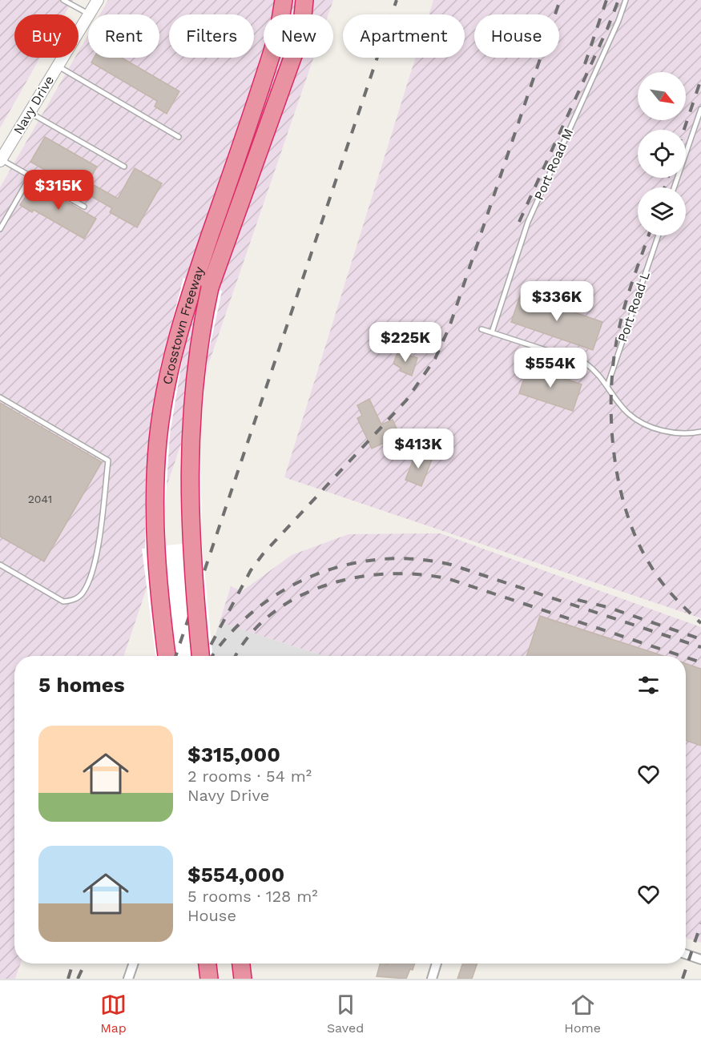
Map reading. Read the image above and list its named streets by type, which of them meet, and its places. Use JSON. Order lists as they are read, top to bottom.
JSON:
{
  "streets": {
    "highway": ["Crosstown Freeway"],
    "street": ["Navy Drive"],
    "lane": ["Port Road M", "Port Road L"]
  },
  "house_numbers": ["2041"],
  "north": "bottom right",
  "page": {
    "chip": [
      "Buy",
      "Rent",
      "Filters",
      "New",
      "Apartment",
      "House"
    ],
    "price": [
      "$315K",
      "$336K",
      "$225K",
      "$554K",
      "$413K"
    ],
    "heading": "5 homes",
    "list": [
      {
        "name": "$315,000",
        "note": "2 rooms · 54 m² · Navy Drive"
      },
      {
        "name": "$554,000",
        "note": "5 rooms · 128 m² · House"
      }
    ],
    "tabs": ["Map", "Saved", "Home"]
  }
}
